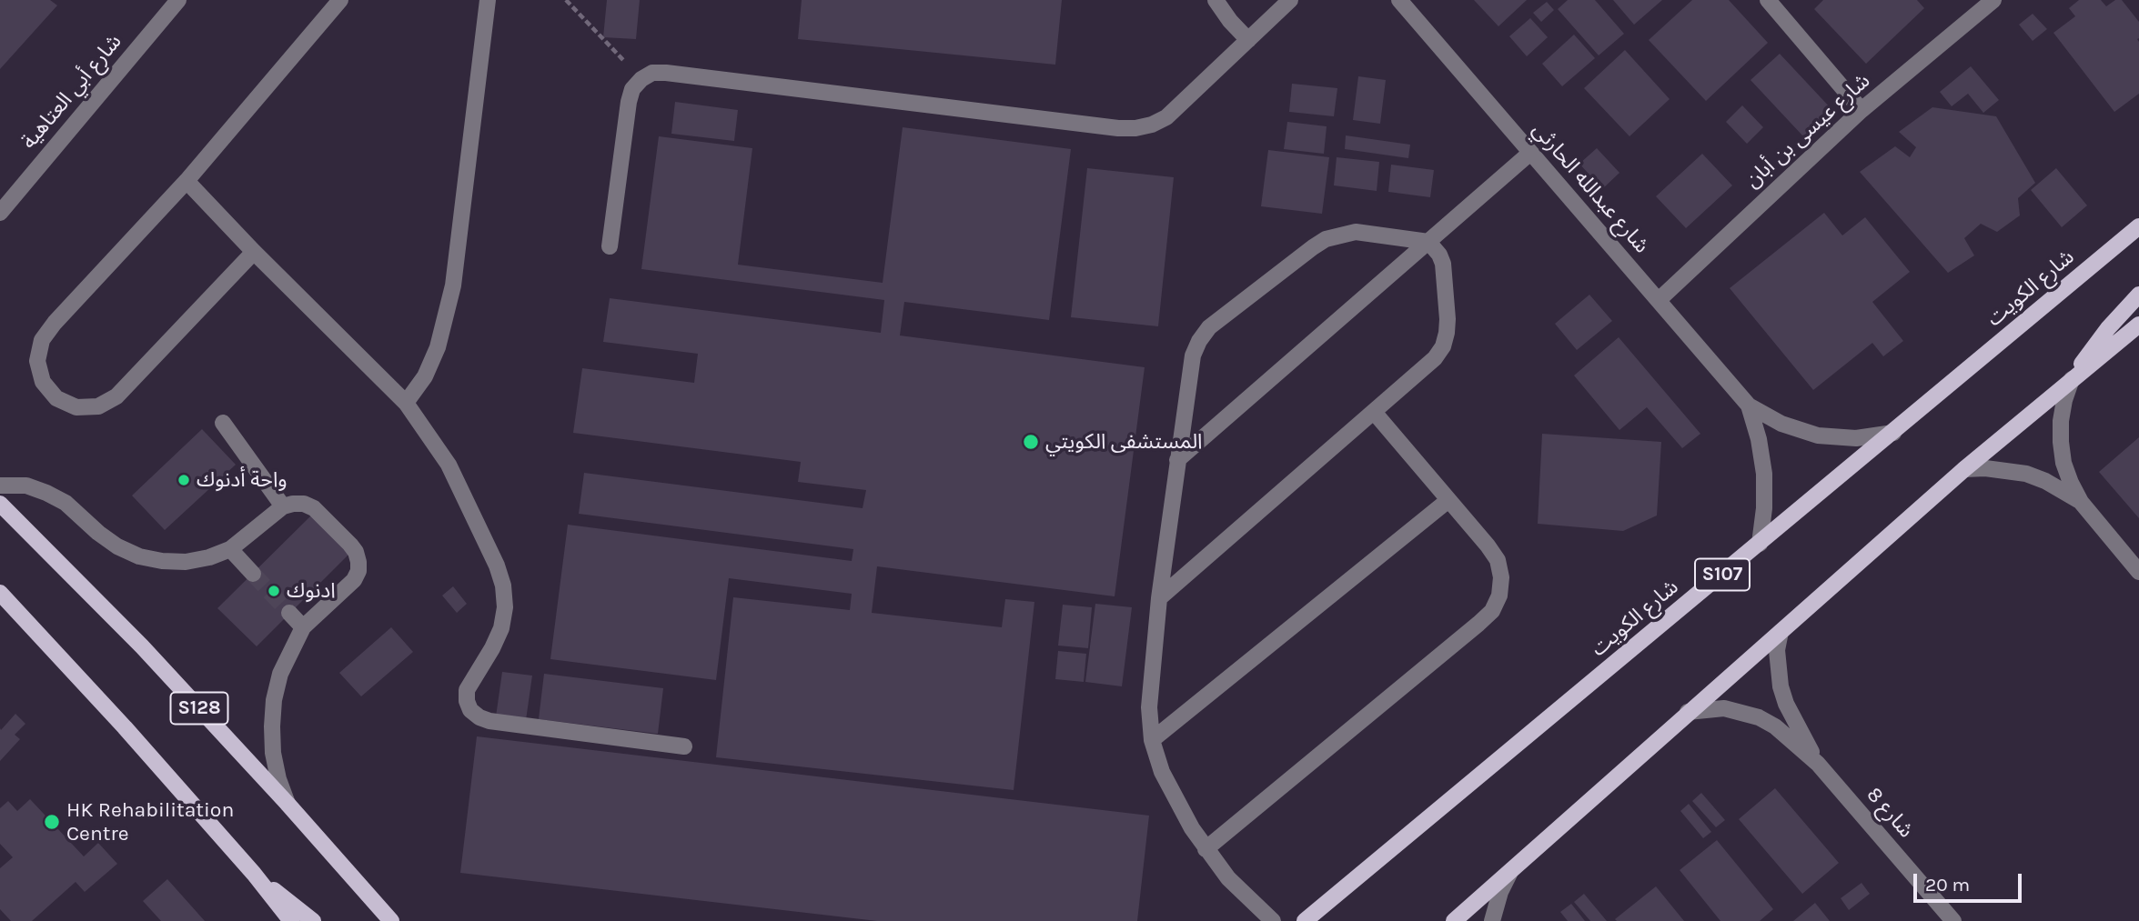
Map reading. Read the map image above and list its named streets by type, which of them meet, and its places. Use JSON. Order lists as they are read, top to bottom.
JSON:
{
  "streets": {
    "main road": ["شارع الكويت", "S107", "S128"],
    "street": [
      "شارع أبي العتاهية",
      "شارع عيسى بن أبان",
      "شارع عبدالله الحارثي",
      "شارع 8"
    ]
  },
  "crossings": [
    ["شارع عيسى بن أبان", "شارع عبدالله الحارثي"],
    ["شارع عبدالله الحارثي", "شارع الكويت"]
  ],
  "places": [
    "المستشفى الكويتي",
    "واحة أدنوك",
    "ادنوك",
    "HK Rehabilitation Centre"
  ],
  "scale_bar": "20 m"
}
